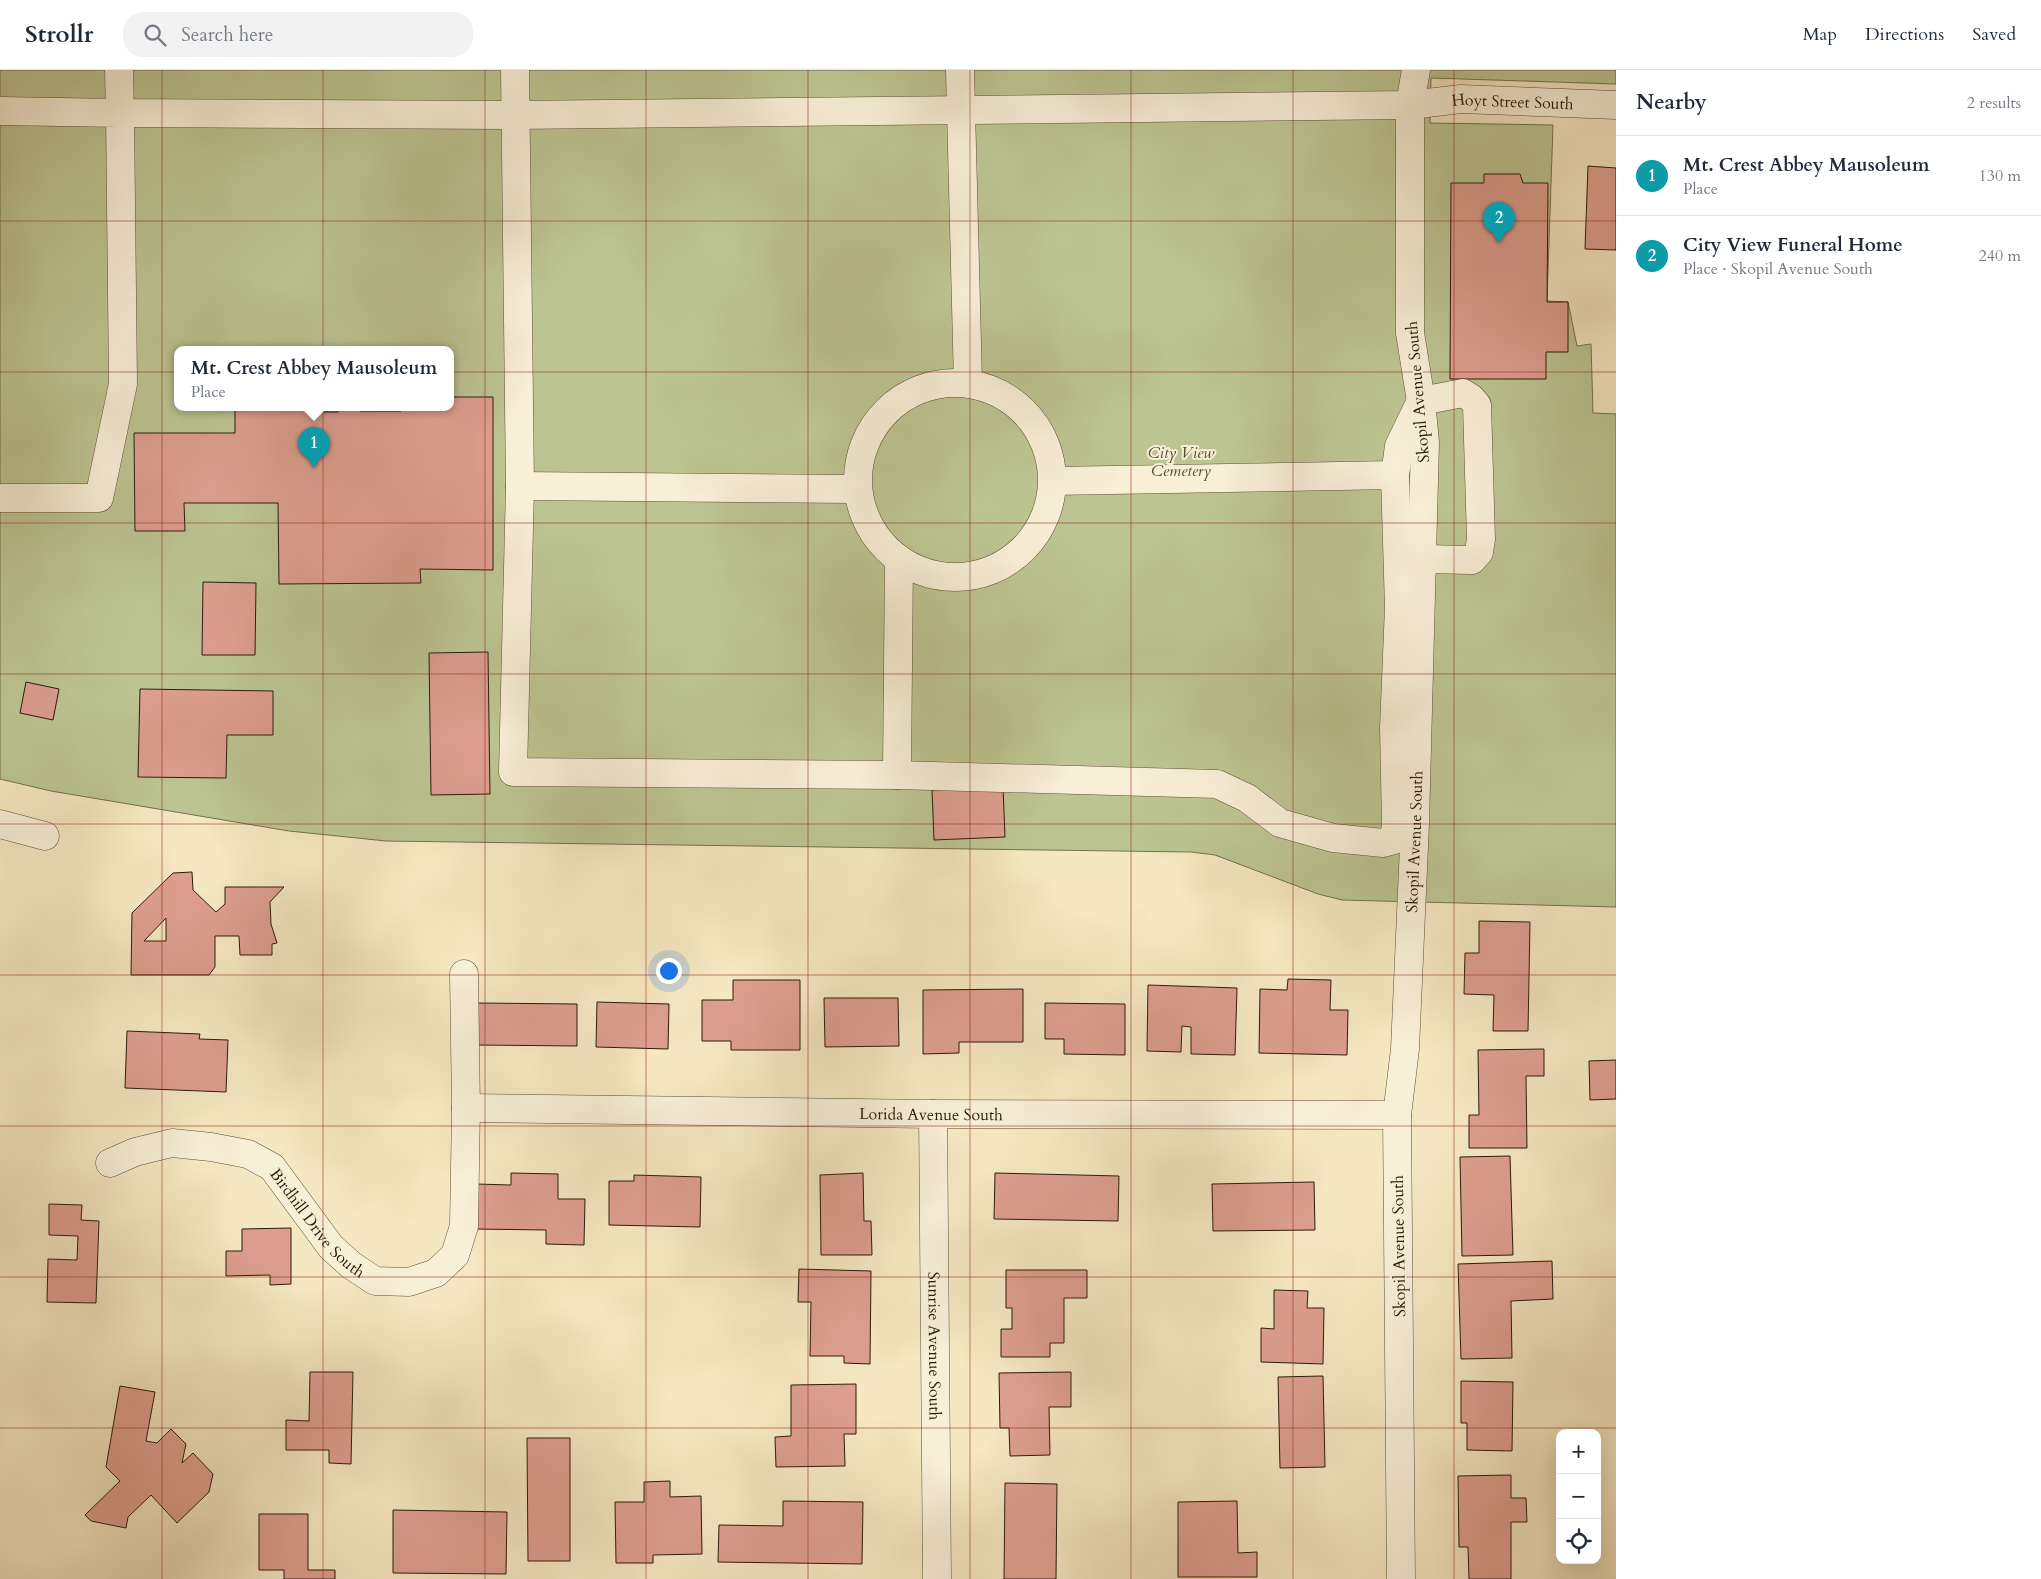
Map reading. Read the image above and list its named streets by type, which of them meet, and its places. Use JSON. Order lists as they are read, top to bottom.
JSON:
{
  "streets": {
    "street": [
      "Hoyt Street South",
      "Skopil Avenue South",
      "Lorida Avenue South",
      "Birdhill Drive South",
      "Sunrise Avenue South"
    ]
  },
  "crossings": [
    ["Hoyt Street South", "Skopil Avenue South"],
    ["Skopil Avenue South", "Lorida Avenue South"],
    ["Lorida Avenue South", "Birdhill Drive South"],
    ["Lorida Avenue South", "Sunrise Avenue South"]
  ],
  "parks": ["City View Cemetery"],
  "page": {
    "header": "Strollr",
    "search": "Search here",
    "nav": ["Map", "Directions", "Saved"],
    "heading": ["Nearby", "2 results"],
    "list": [
      {
        "mark": "1",
        "name": "Mt. Crest Abbey Mausoleum",
        "note": "Place",
        "value": "130 m"
      },
      {
        "mark": "2",
        "name": "City View Funeral Home",
        "note": "Place · Skopil Avenue South",
        "value": "240 m"
      }
    ],
    "pins": ["2", "1"],
    "popup": ["Mt. Crest Abbey Mausoleum", "Place"],
    "map_buttons": ["+", "−"]
  }
}
